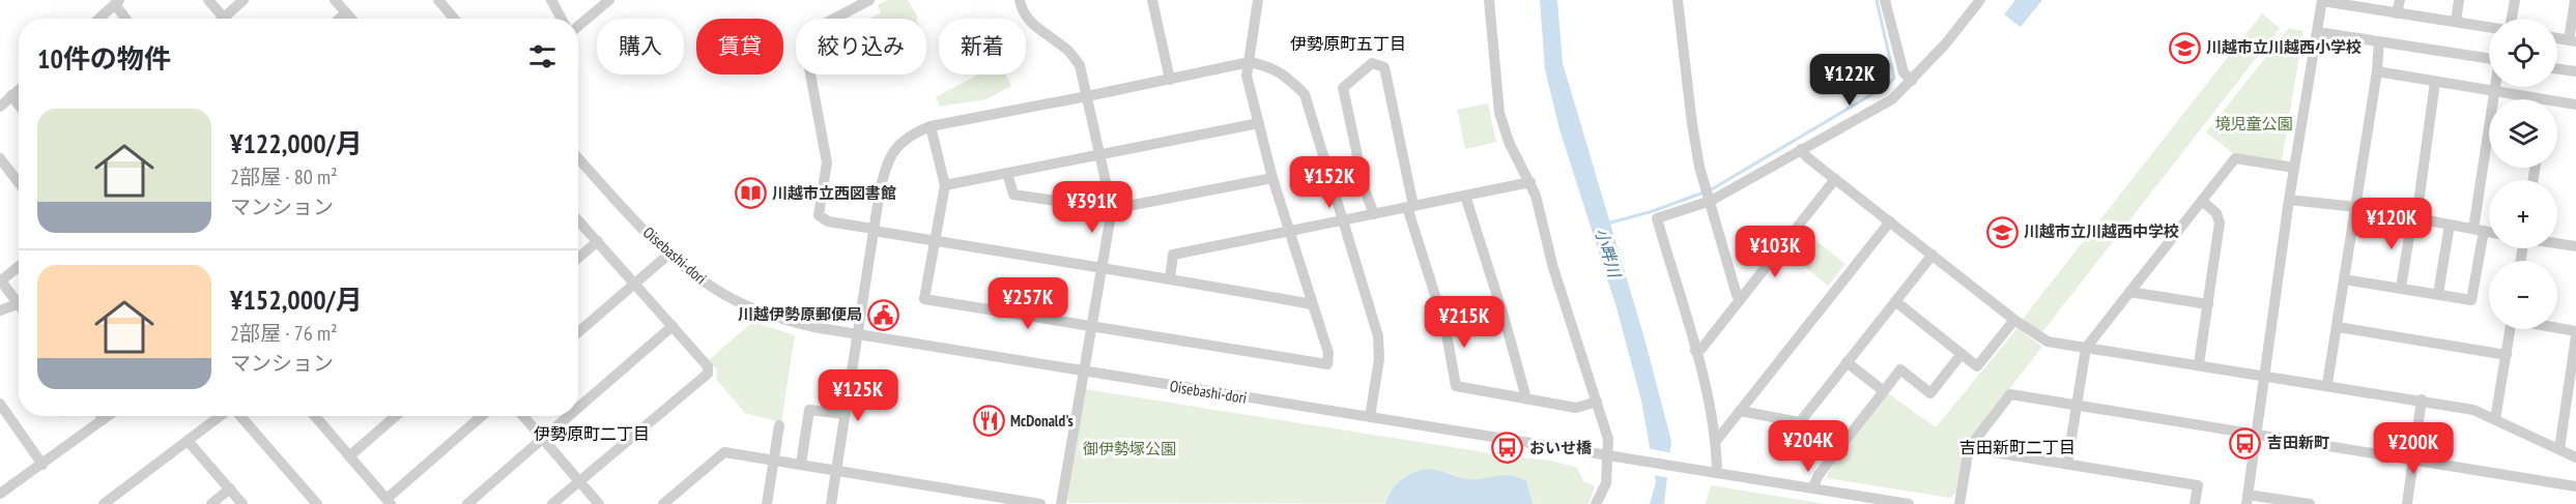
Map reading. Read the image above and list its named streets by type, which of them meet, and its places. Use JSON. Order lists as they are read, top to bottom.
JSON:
{
  "streets": {
    "street": ["Oisebashi-dori"]
  },
  "districts": ["伊勢原町五丁目", "伊勢原町二丁目", "吉田新町二丁目"],
  "water": ["小畔川"],
  "parks": ["境児童公園", "御伊勢塚公園"],
  "places": {
    "school or university": ["川越市立川越西小学校", "川越市立川越西中学校"],
    "library": ["川越市立西図書館"],
    "public building": ["川越伊勢原郵便局"],
    "restaurant": ["McDonald's"],
    "bus stop": ["吉田新町", "おいせ橋"]
  },
  "page": {
    "map_buttons": ["+", "−"],
    "chip": [
      "購入",
      "賃貸",
      "絞り込み",
      "新着"
    ],
    "heading": "10件の物件",
    "price": [
      "¥122K",
      "¥152K",
      "¥391K",
      "¥120K",
      "¥103K",
      "¥257K",
      "¥215K",
      "¥125K",
      "¥204K",
      "¥200K"
    ],
    "list": [
      {
        "name": "¥122,000/月",
        "note": "2部屋 · 80 m² · マンション"
      },
      {
        "name": "¥152,000/月",
        "note": "2部屋 · 76 m² · マンション"
      }
    ]
  }
}
